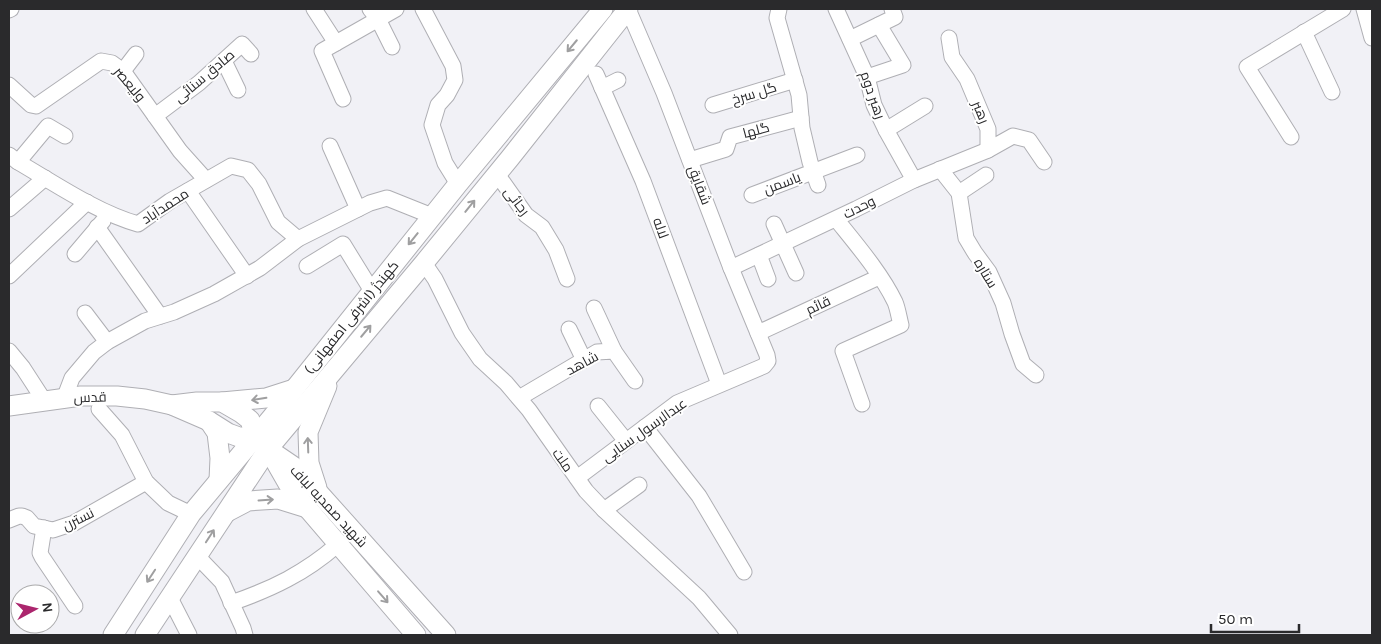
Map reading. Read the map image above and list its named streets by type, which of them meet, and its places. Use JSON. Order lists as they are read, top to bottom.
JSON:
{
  "streets": {
    "main road": ["کهندژ (اشرفی اصفهانی)", "قدس", "شهید صمدیه لباف"],
    "street": [
      "صادق سنائی",
      "ولیعصر",
      "گل سرخ",
      "رهبر دوم",
      "رهبر",
      "گلها",
      "یاسمن",
      "شقایق",
      "رجائی",
      "محمدآباد",
      "وحدت",
      "لاله",
      "ستاره",
      "قائم",
      "شاهد",
      "عبدالرسول سنایی",
      "ملت",
      "نسترن"
    ]
  },
  "crossings": [
    ["صادق سنائی", "ولیعصر"],
    ["ولیعصر", "محمدآباد"],
    ["رهبر دوم", "وحدت"],
    ["رهبر", "وحدت"],
    ["گلها", "شقایق"],
    ["شقایق", "وحدت"],
    ["شقایق", "قائم"],
    ["شقایق", "کهندژ (اشرفی اصفهانی)"],
    ["شقایق", "عبدالرسول سنایی"],
    ["رجائی", "کهندژ (اشرفی اصفهانی)"],
    ["وحدت", "ستاره"],
    ["لاله", "عبدالرسول سنایی"],
    ["کهندژ (اشرفی اصفهانی)", "ملت"],
    ["کهندژ (اشرفی اصفهانی)", "شهید صمدیه لباف"],
    ["شاهد", "ملت"],
    ["عبدالرسول سنایی", "ملت"]
  ],
  "scale_bar": "50 m",
  "north": "right"
}
